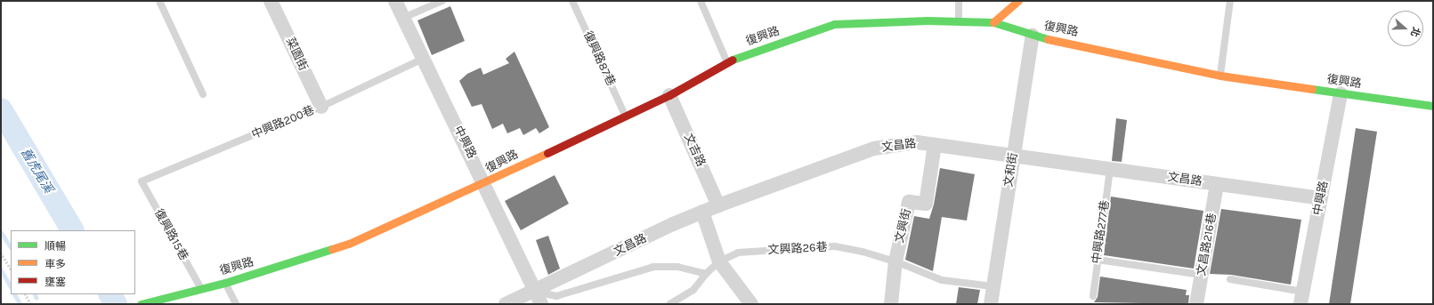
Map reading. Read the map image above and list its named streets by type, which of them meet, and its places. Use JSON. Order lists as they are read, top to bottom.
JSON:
{
  "streets": {
    "main road": ["復興路"],
    "street": [
      "菜園街",
      "中興路",
      "文昌路",
      "文吉路",
      "文和街",
      "文興街",
      "文昌路216巷"
    ],
    "lane": [
      "復興路87巷",
      "中興路200巷",
      "中興路277巷",
      "復興路15巷",
      "文興路26巷"
    ]
  },
  "crossings": [
    ["復興路", "復興路87巷"],
    ["復興路", "中興路"],
    ["復興路", "文吉路"],
    ["復興路", "文和街"],
    ["復興路", "復興路15巷"],
    ["菜園街", "中興路200巷"],
    ["中興路200巷", "中興路"],
    ["中興路200巷", "復興路15巷"],
    ["中興路", "文昌路"],
    ["文昌路", "文吉路"],
    ["文昌路", "文和街"],
    ["文昌路", "文興街"],
    ["文昌路", "中興路277巷"],
    ["文昌路", "文昌路216巷"],
    ["文和街", "文興路26巷"],
    ["文興街", "文興路26巷"]
  ],
  "water": ["舊虎尾溪"],
  "legend": ["順暢", "車多", "壅塞"],
  "north": "right"
}
